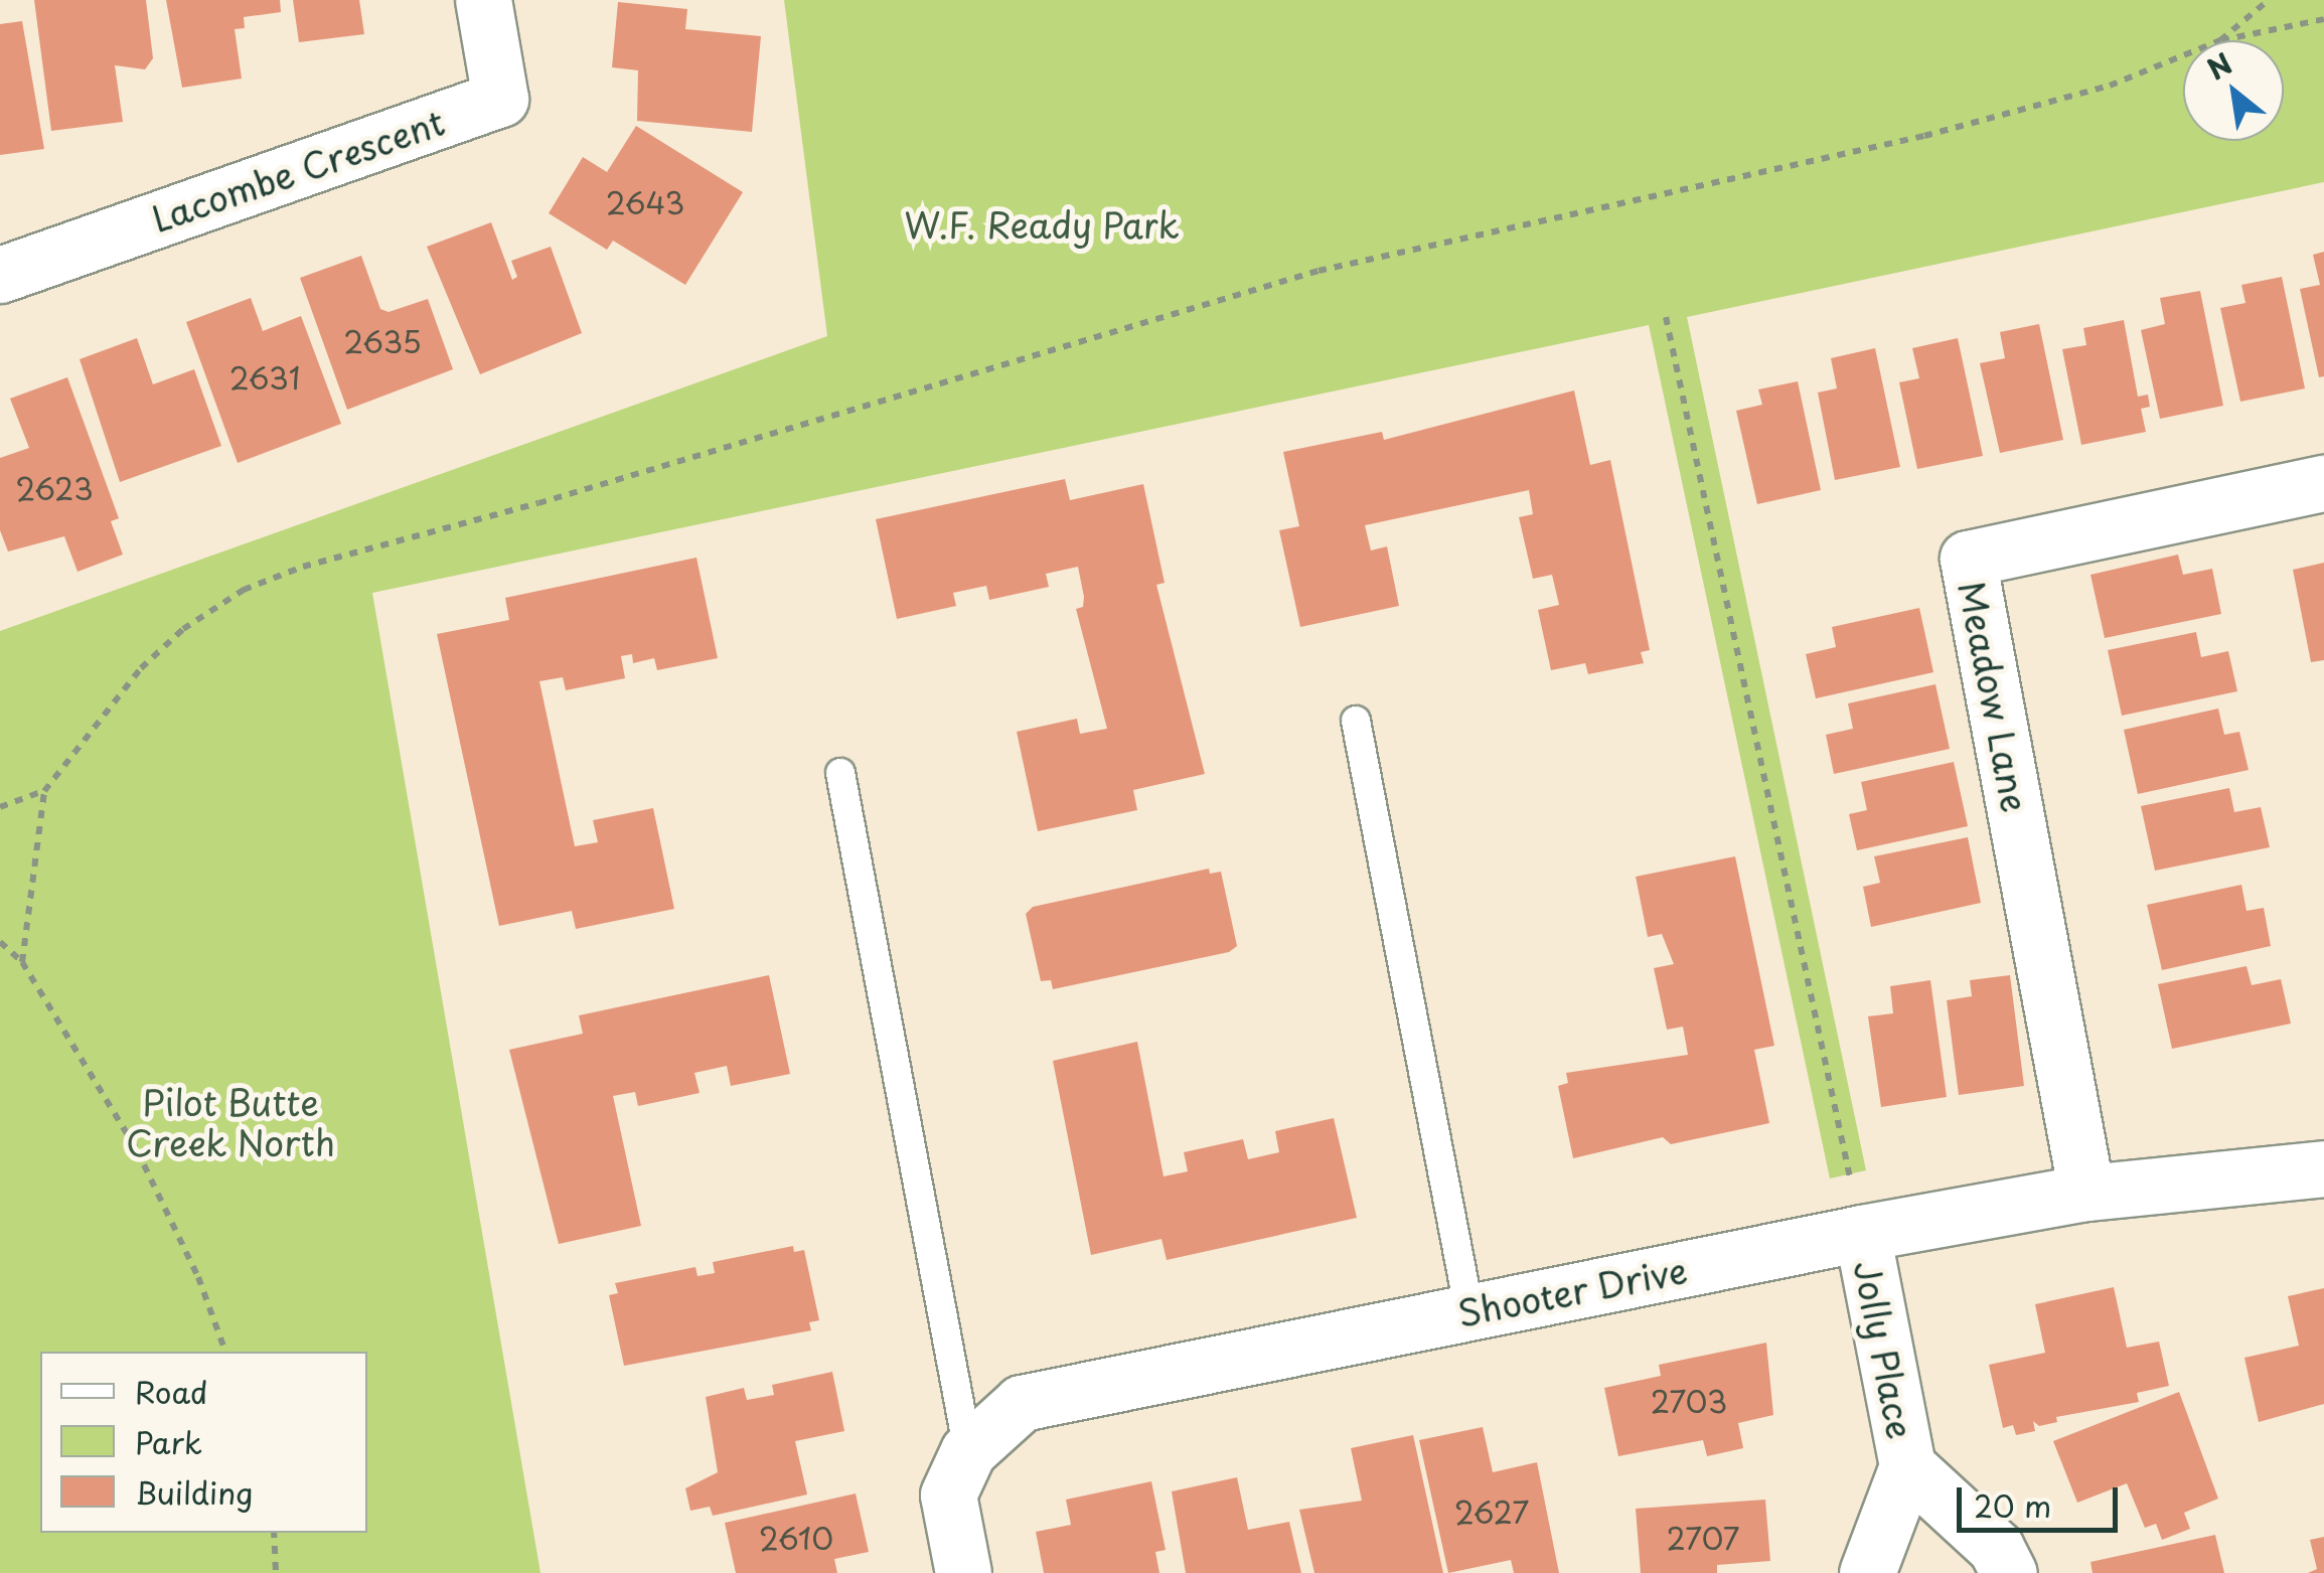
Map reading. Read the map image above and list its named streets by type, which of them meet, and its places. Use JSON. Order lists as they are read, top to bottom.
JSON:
{
  "streets": {
    "street": [
      "Lacombe Crescent",
      "Meadow Lane",
      "Shooter Drive",
      "Jolly Place"
    ]
  },
  "crossings": [
    ["Meadow Lane", "Shooter Drive"],
    ["Shooter Drive", "Jolly Place"]
  ],
  "parks": ["W.F. Ready Park", "Pilot Butte Creek North"],
  "house_numbers": [
    "2643",
    "2635",
    "2631",
    "2623",
    "2703",
    "2627",
    "2610",
    "2707"
  ],
  "legend": ["Road", "Park", "Building"],
  "scale_bar": "20 m",
  "north": "top left"
}
